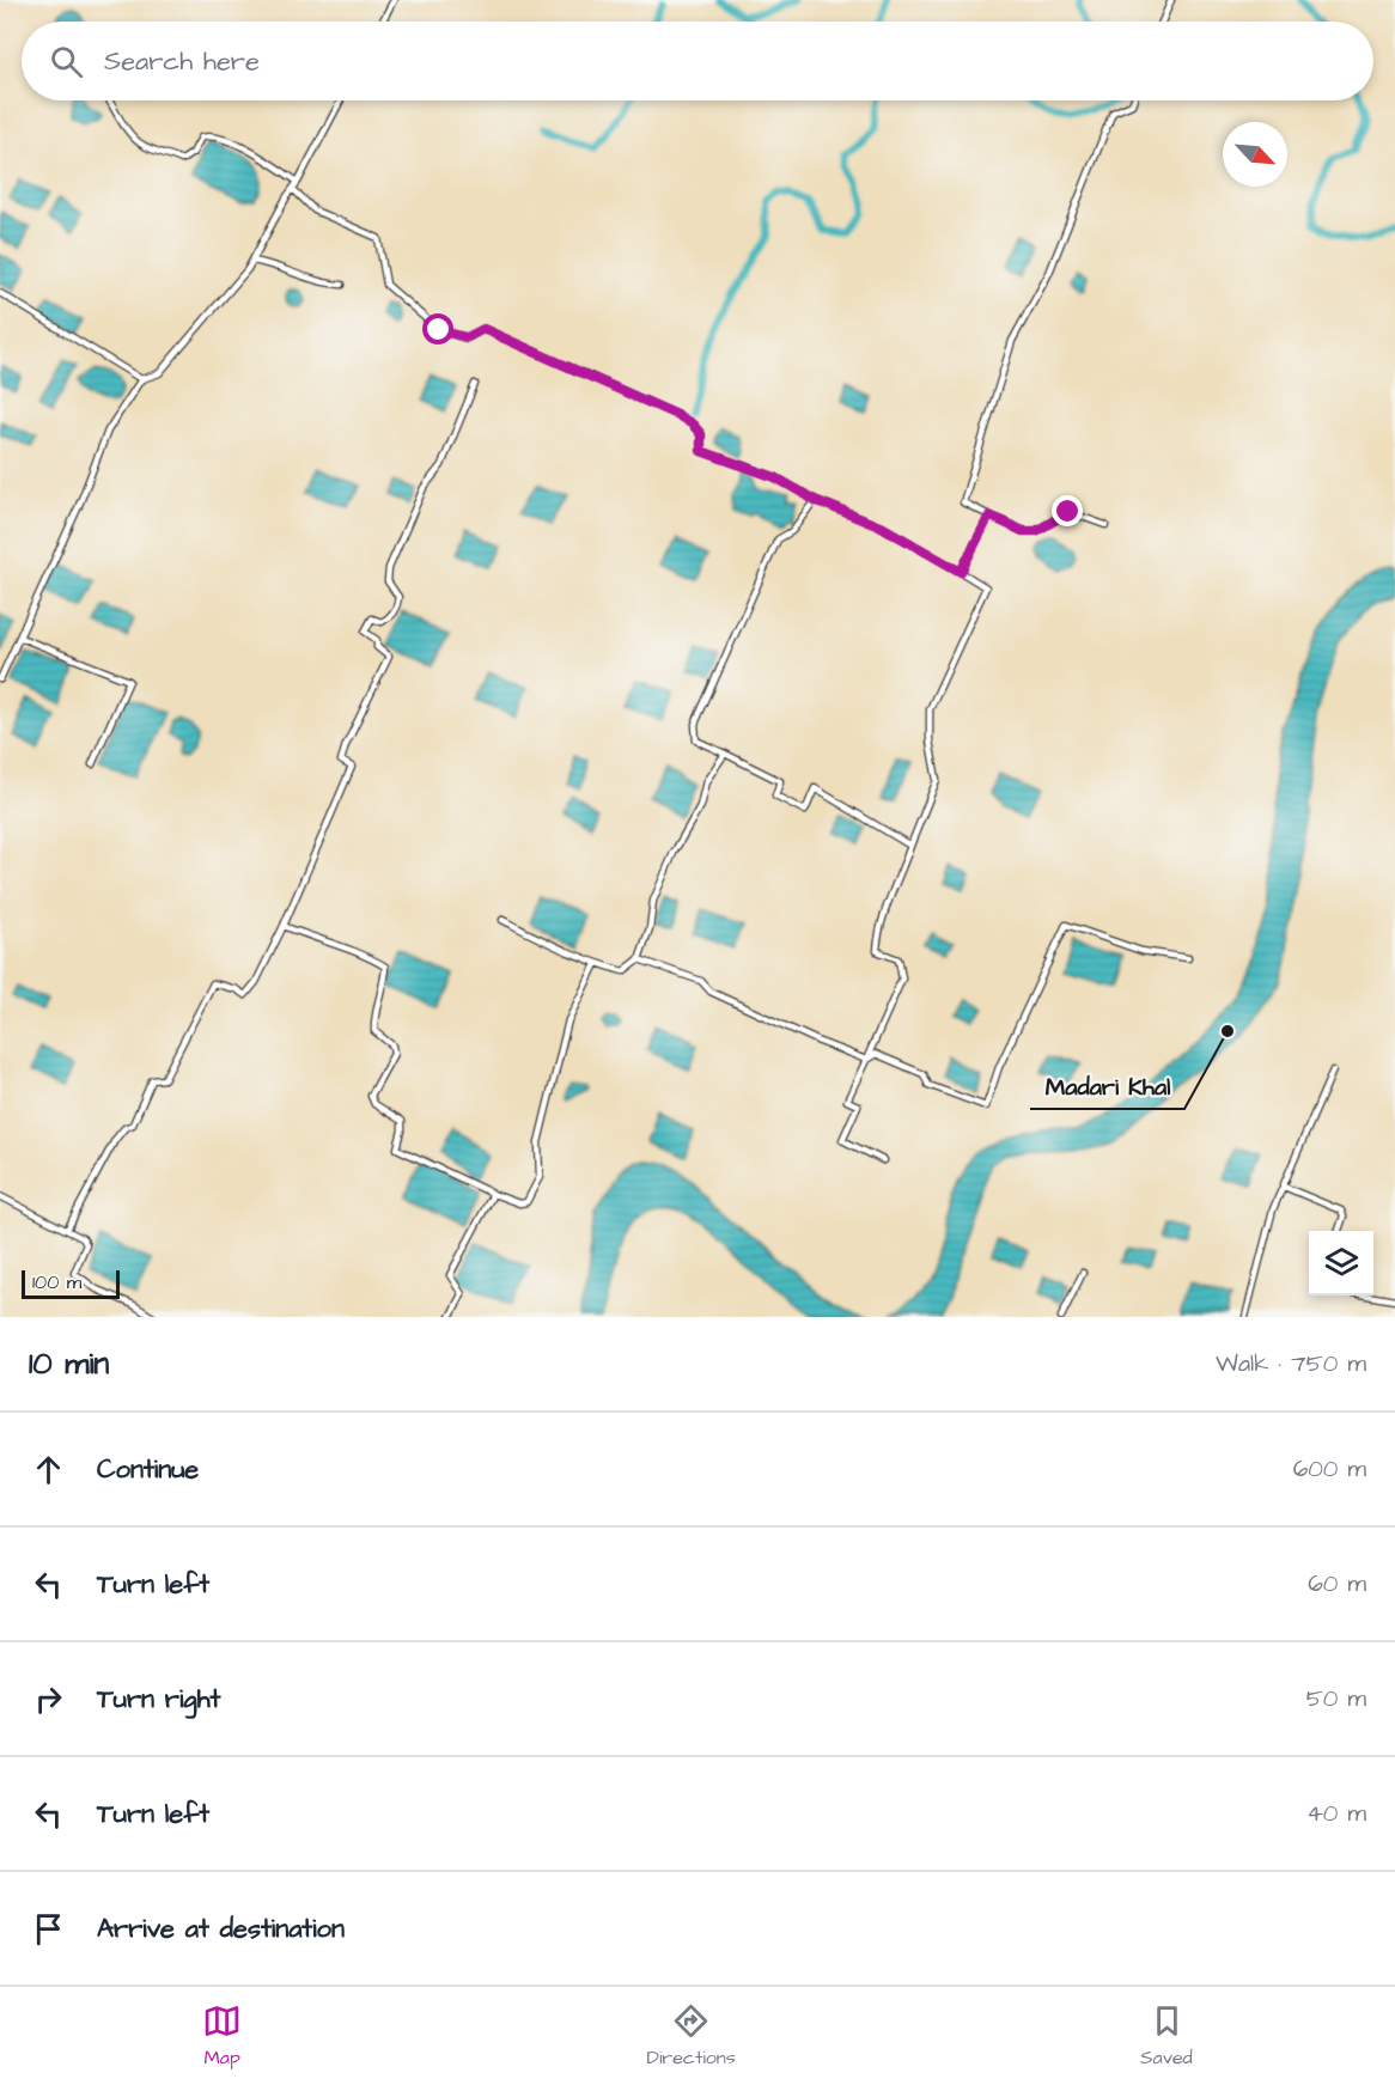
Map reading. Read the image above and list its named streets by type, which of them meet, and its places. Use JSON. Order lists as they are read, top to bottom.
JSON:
{
  "places": ["Madari Khal"],
  "scale_bar": "100 m",
  "north": "bottom right",
  "page": {
    "search": "Search here",
    "scale": "100 m",
    "heading": ["10 min", "Walk · 750 m"],
    "list": [
      ["Continue", "600 m"],
      ["Turn left", "60 m"],
      ["Turn right", "50 m"],
      ["Turn left", "40 m"],
      "Arrive at destination"
    ],
    "nav": ["Map", "Directions", "Saved"]
  }
}
